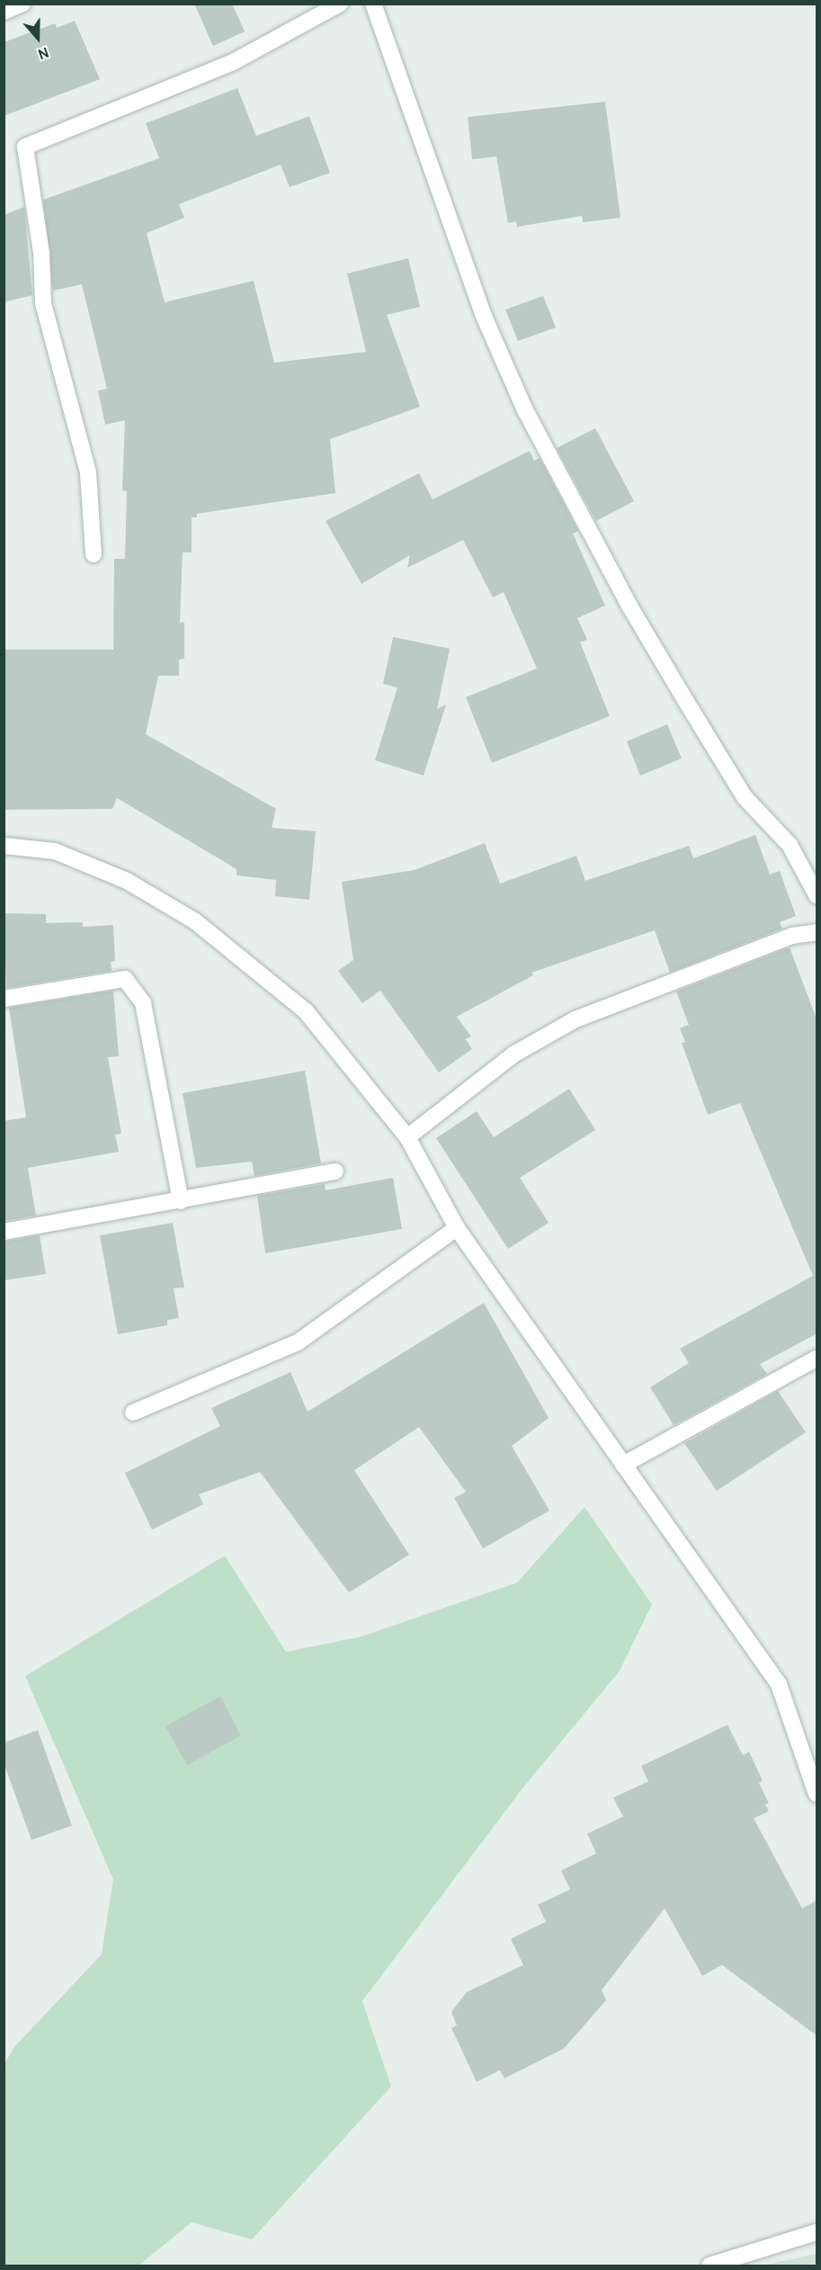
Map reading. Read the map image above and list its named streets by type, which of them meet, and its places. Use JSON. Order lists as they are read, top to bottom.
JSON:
{
  "north": "bottom"
}
